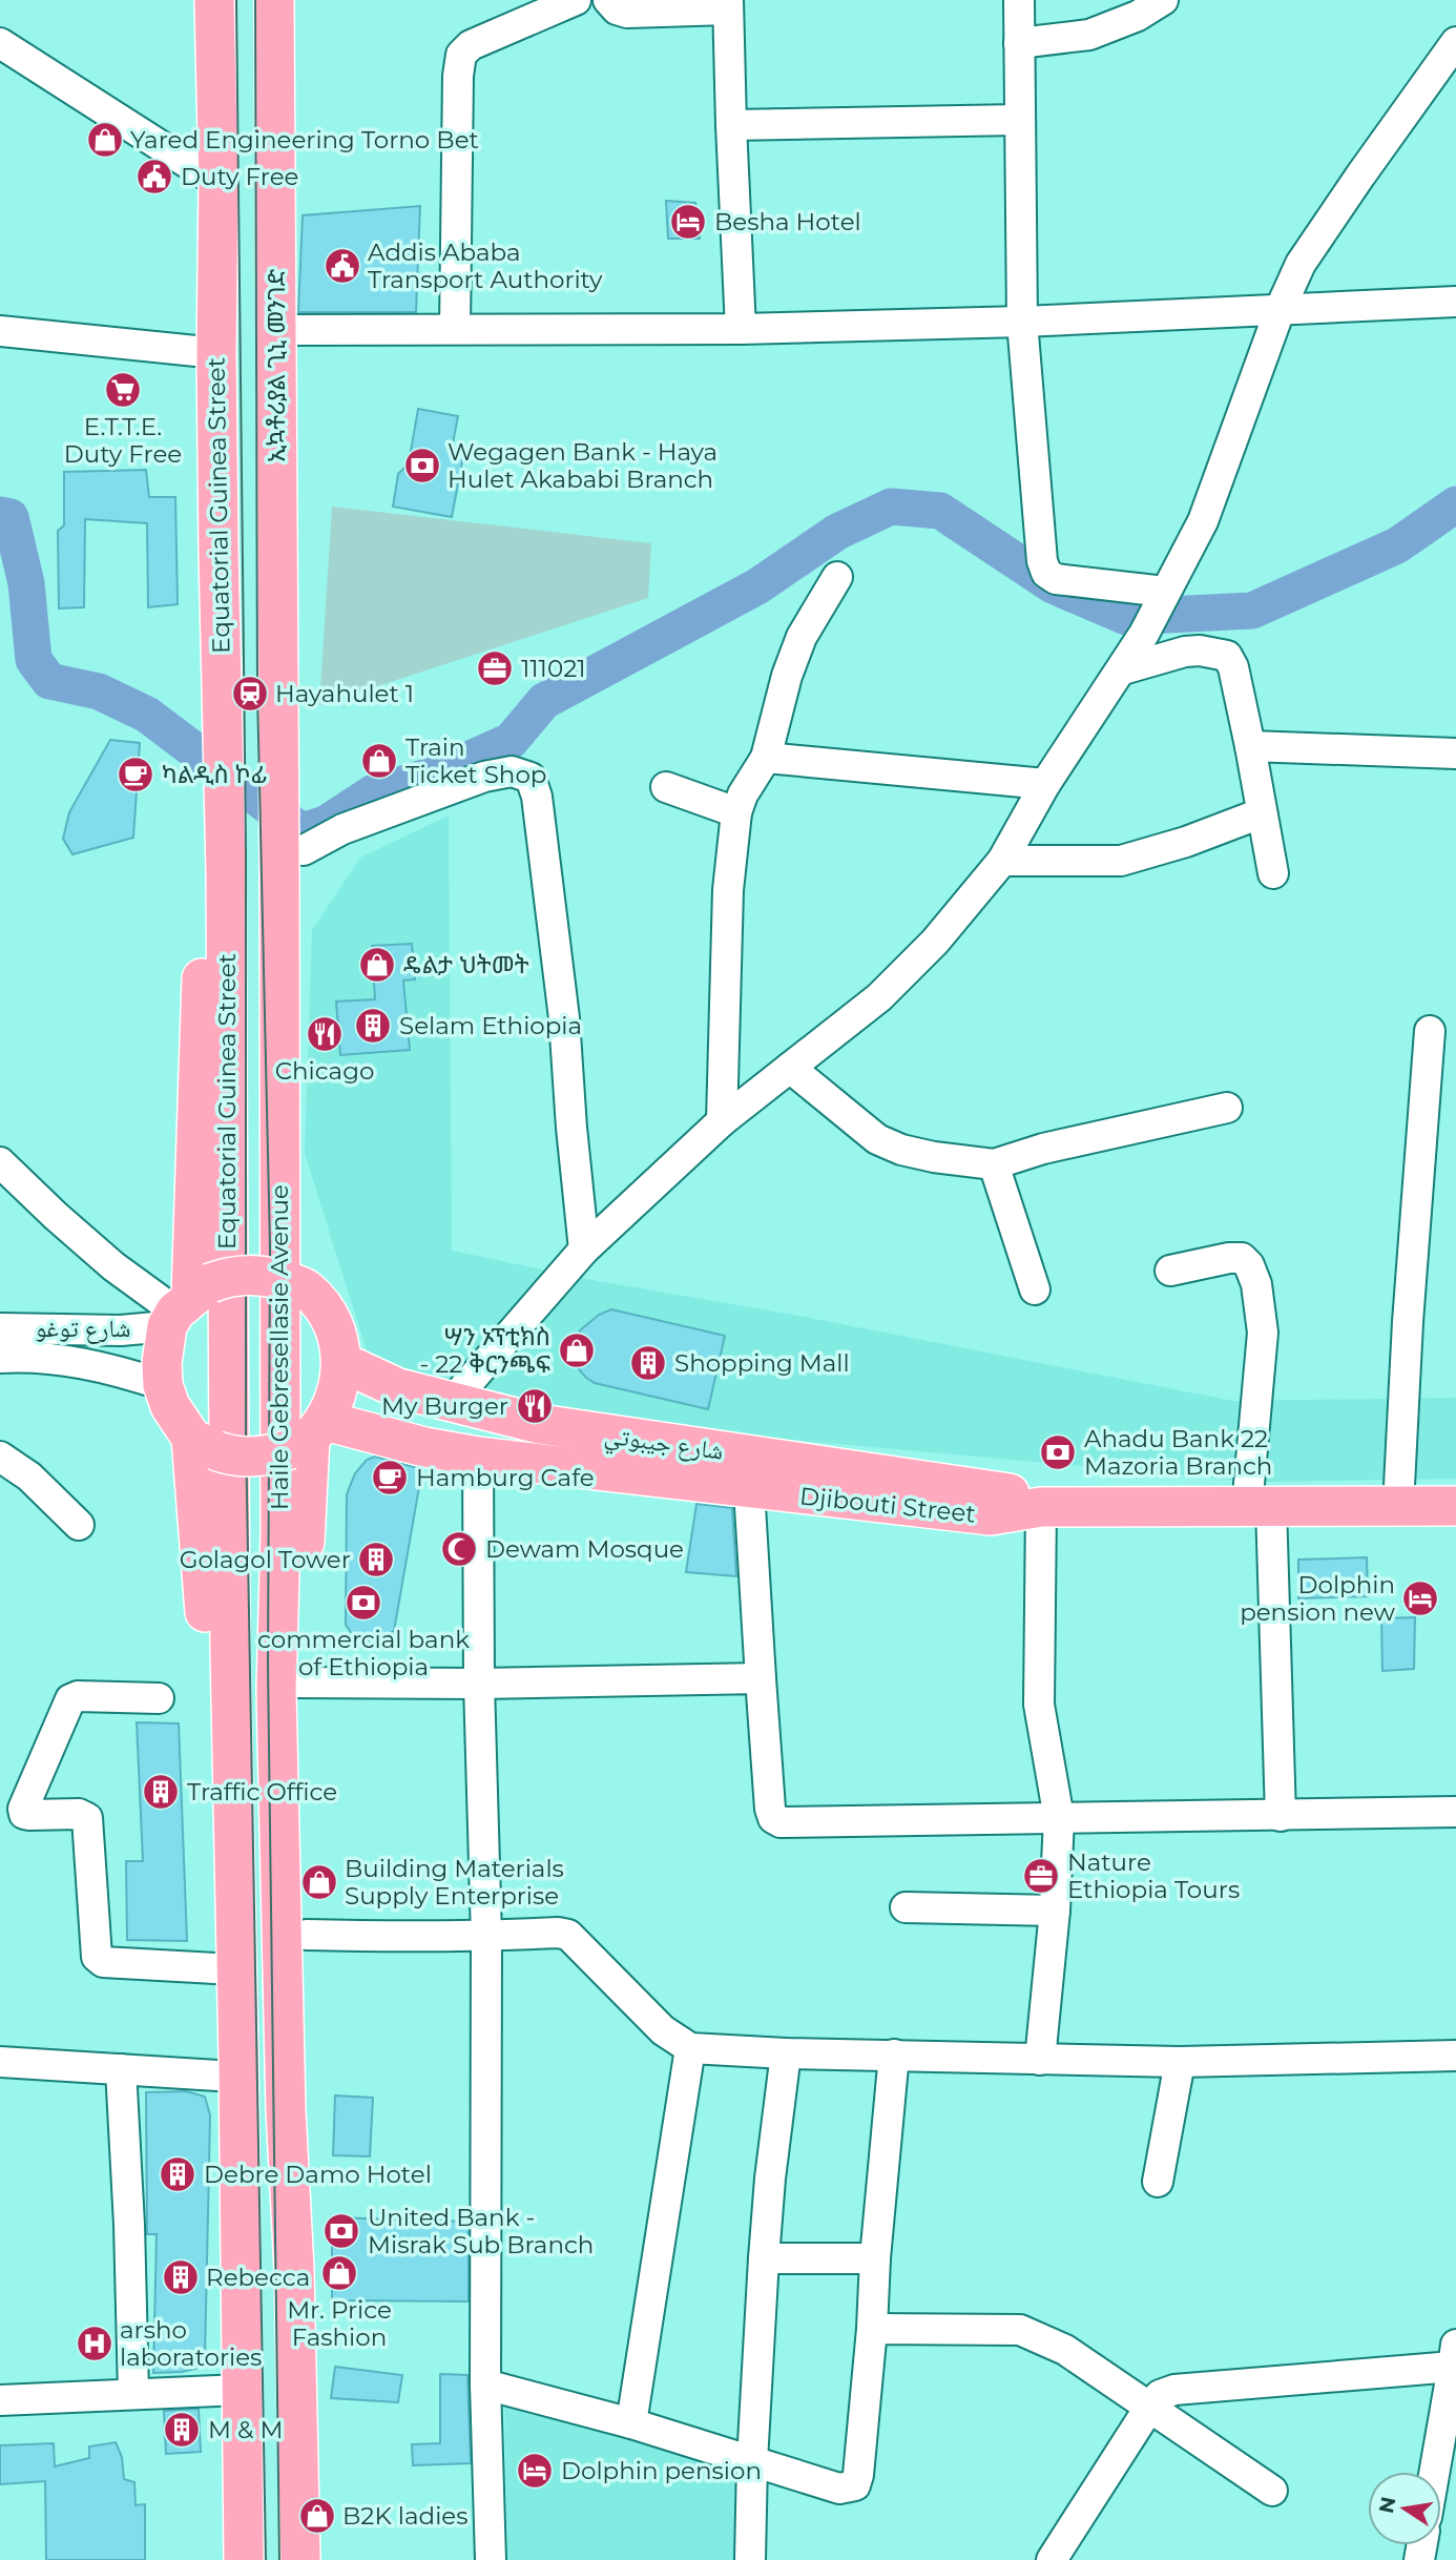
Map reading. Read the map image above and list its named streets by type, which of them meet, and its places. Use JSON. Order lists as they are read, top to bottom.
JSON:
{
  "streets": {
    "main road": [
      "ኢኳቶሪያል ጊኒ መንገድ",
      "Equatorial Guinea Street",
      "Haile Gebresellasie Avenue",
      "شارع جيبوتي",
      "Djibouti Street"
    ],
    "street": ["شارع توغو"]
  },
  "crossings": [
    ["ኢኳቶሪያል ጊኒ መንገድ", "Haile Gebresellasie Avenue"],
    ["Equatorial Guinea Street", "شارع توغو"],
    ["Equatorial Guinea Street", "شارع جيبوتي"],
    ["Equatorial Guinea Street", "Djibouti Street"],
    ["شارع توغو", "شارع جيبوتي"],
    ["شارع توغو", "Djibouti Street"],
    ["شارع جيبوتي", "Djibouti Street"]
  ],
  "places": {
    "shop": [
      "Yared Engineering Torno Bet",
      "Train Ticket Shop",
      "ዴልታ ህትመት",
      "ሣን ኦፕቲክስ - 22 ቅርንጫፍ",
      "Building Materials Supply Enterprise",
      "Mr. Price Fashion",
      "B2K ladies"
    ],
    "public building": ["Duty Free", "Addis Ababa Transport Authority"],
    "hotel": ["Besha Hotel", "Dolphin pension new", "Dolphin pension"],
    "supermarket": ["E.T.T.E. Duty Free"],
    "bank": [
      "Wegagen Bank - Haya Hulet Akababi Branch",
      "Ahadu Bank 22 Mazoria Branch",
      "commercial bank of Ethiopia",
      "United Bank - Misrak Sub Branch"
    ],
    "office": ["111021", "Nature Ethiopia Tours"],
    "station": ["Hayahulet 1"],
    "cafe": ["ካልዲስ ኮፊ", "Hamburg Cafe"],
    "building": [
      "Selam Ethiopia",
      "Shopping Mall",
      "Golagol Tower",
      "Traffic Office",
      "Debre Damo Hotel",
      "Rebecca",
      "M & M"
    ],
    "restaurant": ["Chicago", "My Burger"],
    "mosque": ["Dewam Mosque"],
    "hospital": ["arsho laboratories"]
  },
  "north": "left"
}
